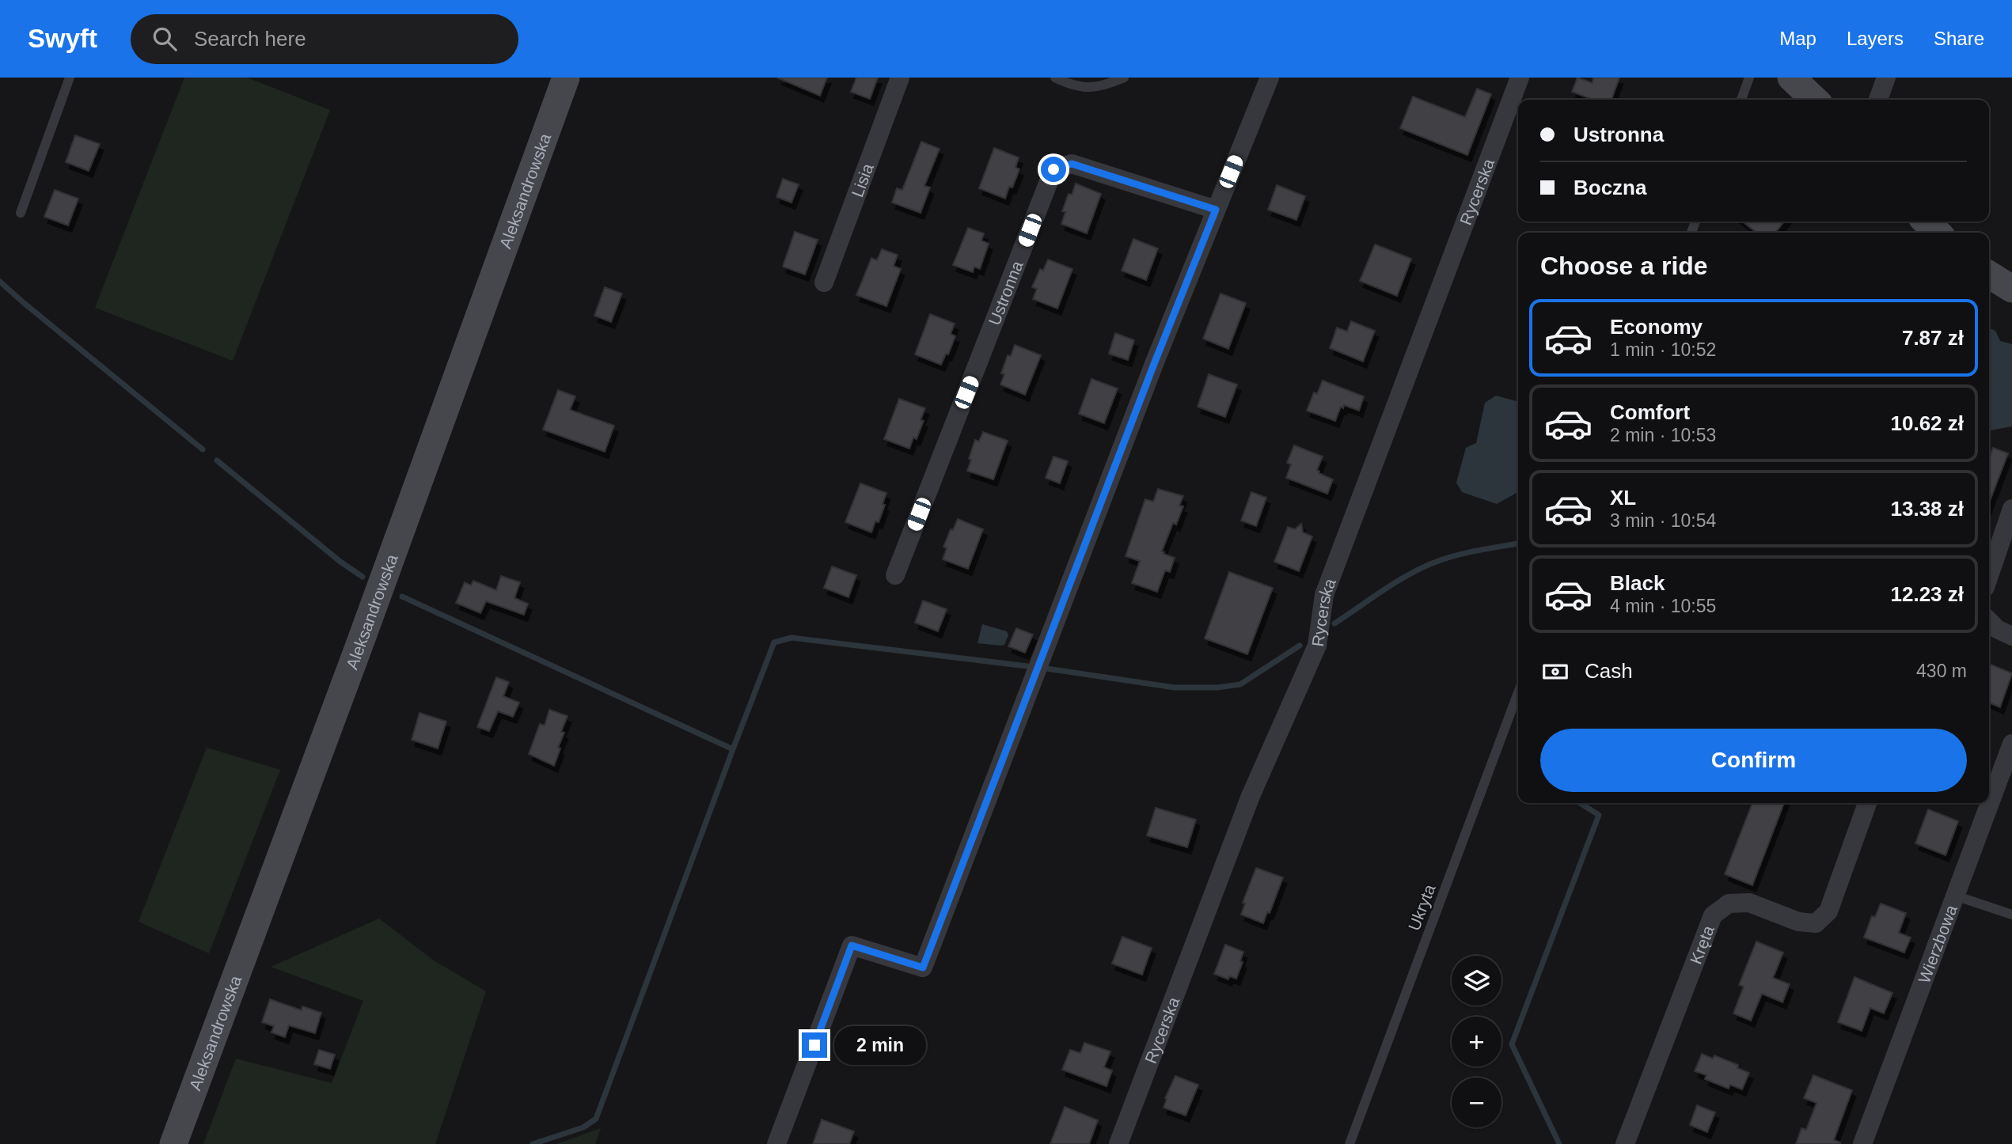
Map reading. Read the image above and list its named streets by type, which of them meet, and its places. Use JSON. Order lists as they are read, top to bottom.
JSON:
{
  "streets": {
    "main road": ["Aleksandrowska"],
    "street": [
      "Lisia",
      "Rycerska",
      "Ustronna",
      "Wierzbowa",
      "Kręta"
    ],
    "lane": ["Ukryta"]
  },
  "page": {
    "header": "Swyft",
    "search": "Search here",
    "nav": ["Map", "Layers", "Share"],
    "banner": ["Ustronna", "Boczna"],
    "heading": "Choose a ride",
    "list": [
      {
        "name": "Economy",
        "note": "1 min · 10:52",
        "value": "7.87 zł"
      },
      {
        "name": "Comfort",
        "note": "2 min · 10:53",
        "value": "10.62 zł"
      },
      {
        "name": "XL",
        "note": "3 min · 10:54",
        "value": "13.38 zł"
      },
      {
        "name": "Black",
        "note": "4 min · 10:55",
        "value": "12.23 zł"
      }
    ],
    "pay": ["Cash", "430 m"],
    "buttons": "Confirm",
    "map_buttons": ["+", "−"],
    "bubble": "2 min"
  }
}
